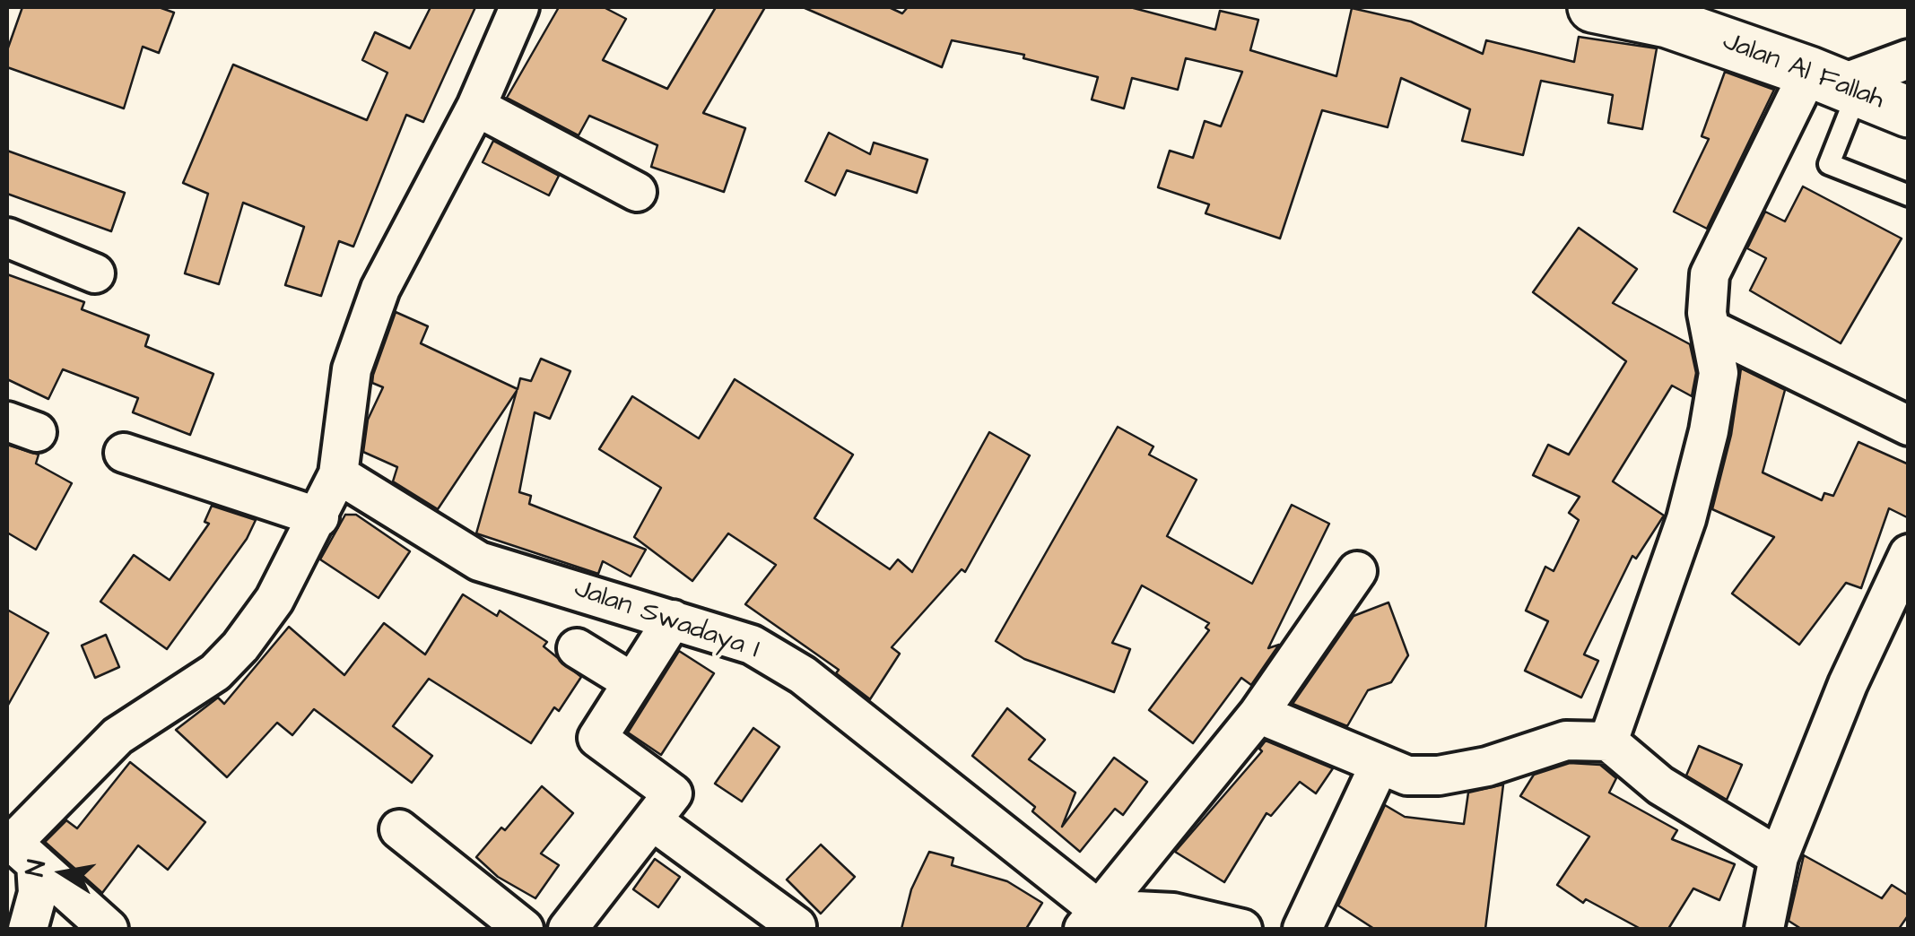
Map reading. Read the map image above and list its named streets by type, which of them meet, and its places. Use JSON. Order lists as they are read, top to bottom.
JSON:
{
  "streets": {
    "street": ["Jalan Al Fallah", "Jalan Swadaya I"]
  },
  "north": "left"
}
